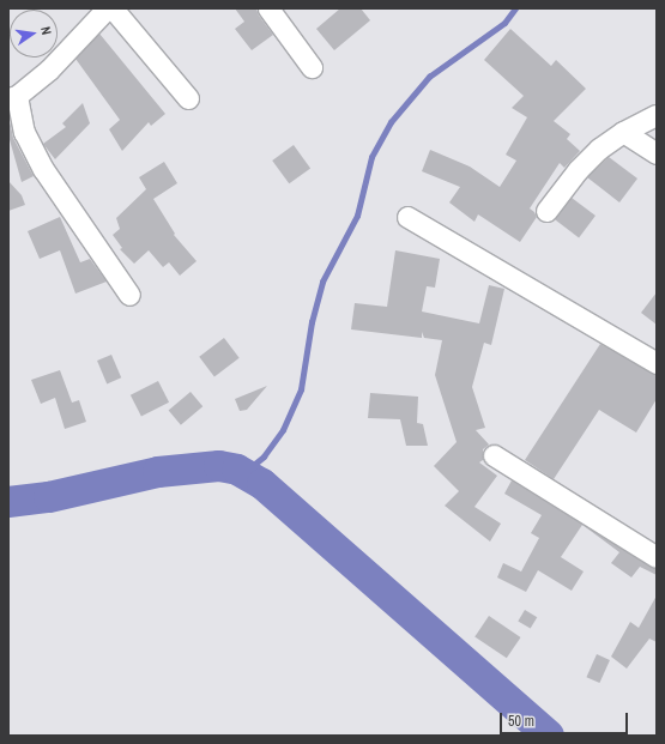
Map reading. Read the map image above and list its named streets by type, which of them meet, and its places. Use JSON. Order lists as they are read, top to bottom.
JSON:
{
  "scale_bar": "50 m",
  "north": "right"
}
